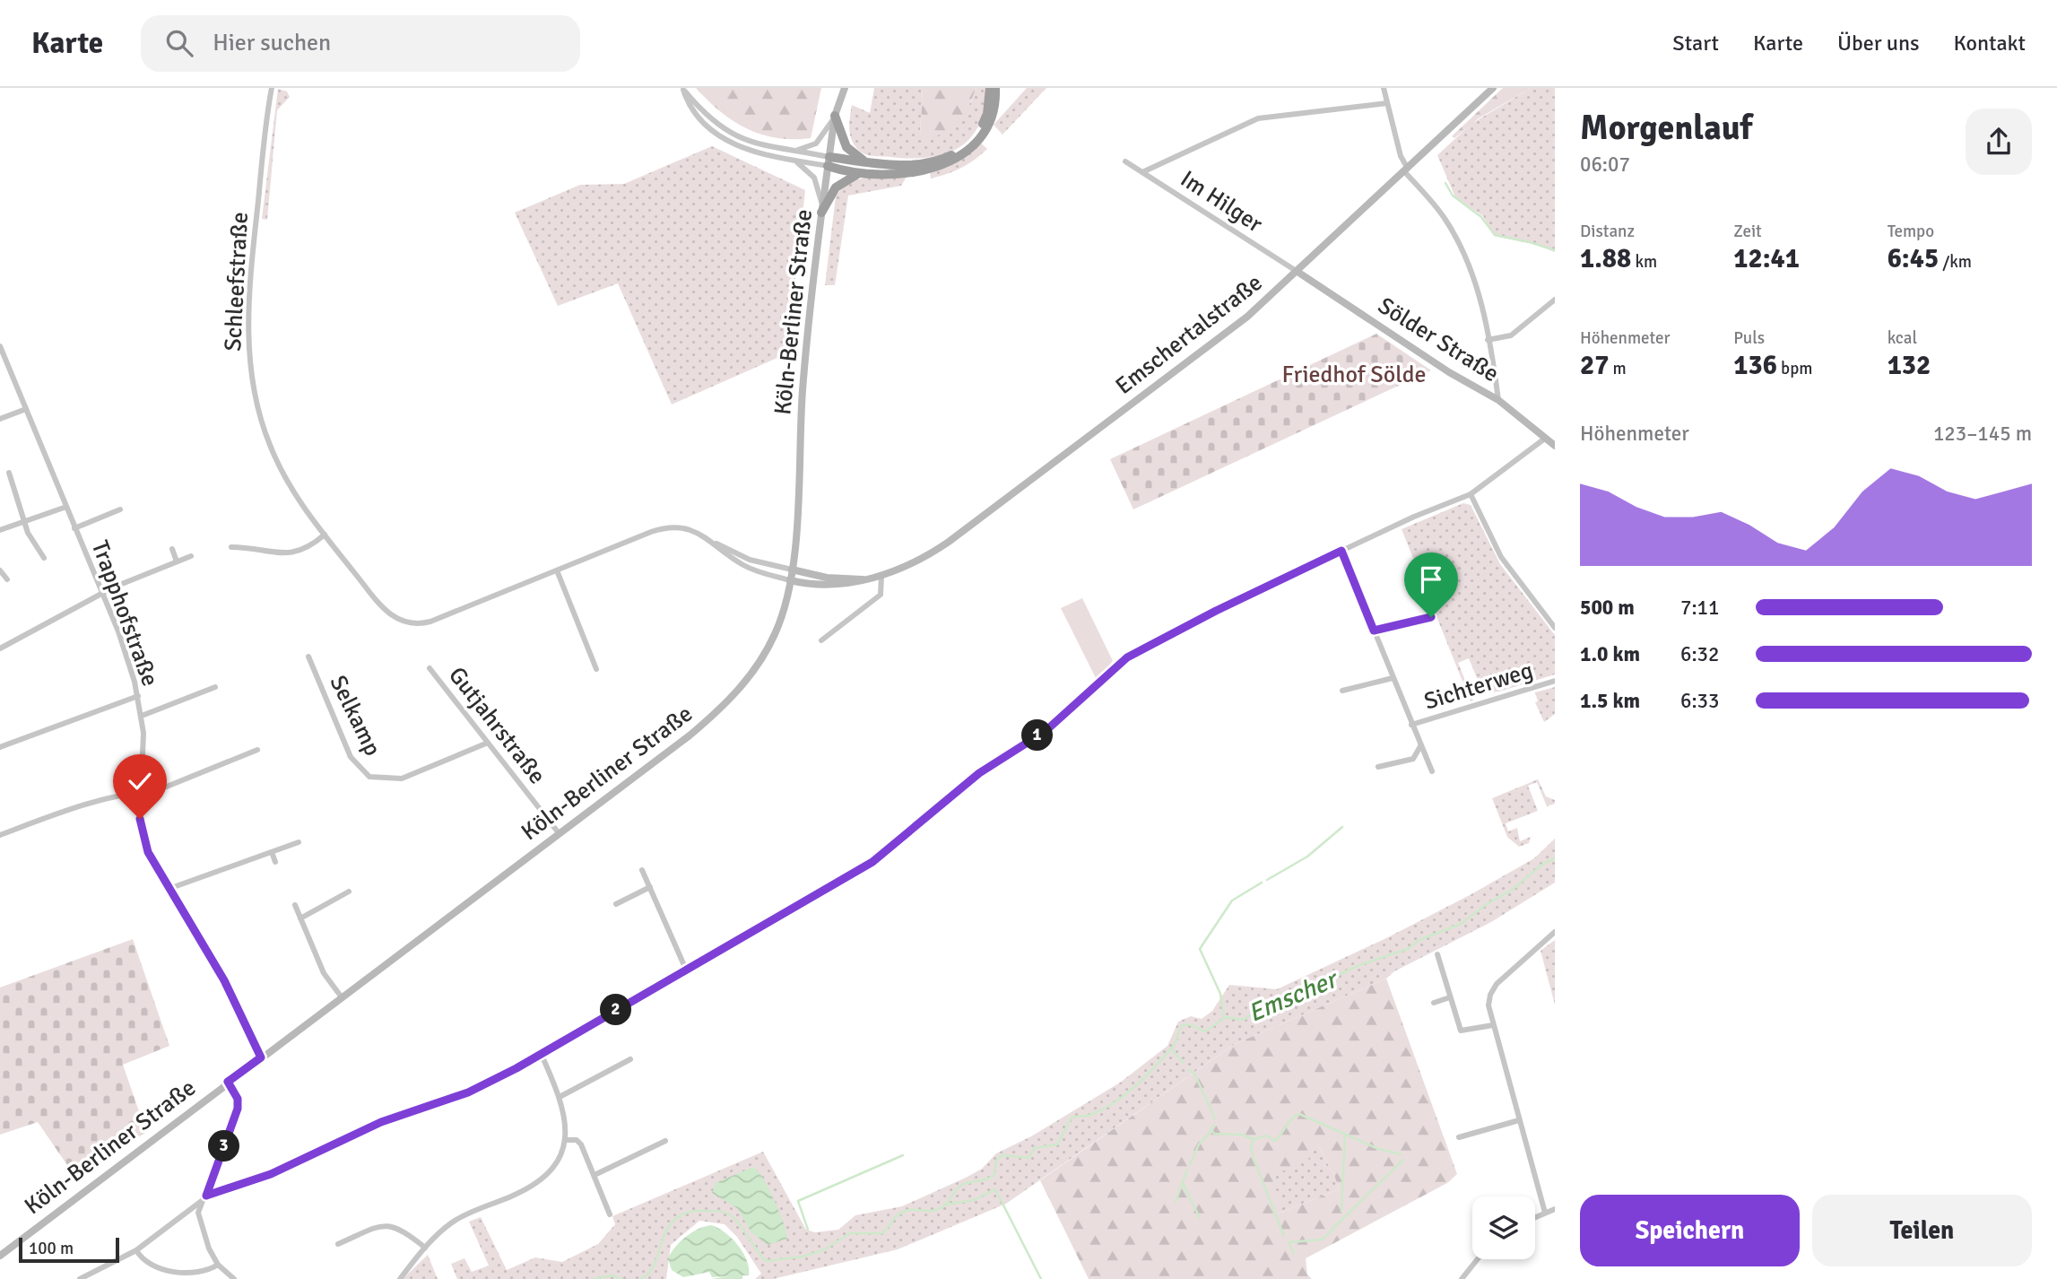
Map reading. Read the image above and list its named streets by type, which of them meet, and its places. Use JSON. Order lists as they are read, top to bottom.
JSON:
{
  "streets": {
    "main road": ["Köln-Berliner Straße", "Emschertalstraße", "Sölder Straße"],
    "street": [
      "Im Hilger",
      "Schleefstraße",
      "Trapphofstraße",
      "Sichterweg",
      "Selkamp",
      "Gutjahrstraße"
    ]
  },
  "crossings": [
    ["Im Hilger", "Emschertalstraße"],
    ["Im Hilger", "Sölder Straße"],
    ["Schleefstraße", "Köln-Berliner Straße"],
    ["Schleefstraße", "Emschertalstraße"],
    ["Köln-Berliner Straße", "Emschertalstraße"],
    ["Köln-Berliner Straße", "Trapphofstraße"],
    ["Köln-Berliner Straße", "Gutjahrstraße"],
    ["Emschertalstraße", "Sölder Straße"],
    ["Selkamp", "Gutjahrstraße"]
  ],
  "water": ["Emscher"],
  "parks": ["Friedhof Sölde"],
  "scale_bar": "100 m",
  "page": {
    "header": "Karte",
    "search": "Hier suchen",
    "nav": [
      "Start",
      "Karte",
      "Über uns",
      "Kontakt"
    ],
    "heading": ["Morgenlauf", "06:07"],
    "stats": [
      ["Distanz", "1.88 km"],
      ["Zeit", "12:41"],
      ["Tempo", "6:45 /km"],
      ["Höhenmeter", "27 m"],
      ["Puls", "136 bpm"],
      ["kcal", "132"]
    ],
    "chart": ["Höhenmeter", "123–145 m"],
    "list": [
      {
        "name": "500 m",
        "note": "7:11"
      },
      {
        "name": "1.0 km",
        "note": "6:32"
      },
      {
        "name": "1.5 km",
        "note": "6:33"
      }
    ],
    "pins": ["1", "2", "3"],
    "buttons": ["Speichern", "Teilen"],
    "scale": "100 m"
  }
}
